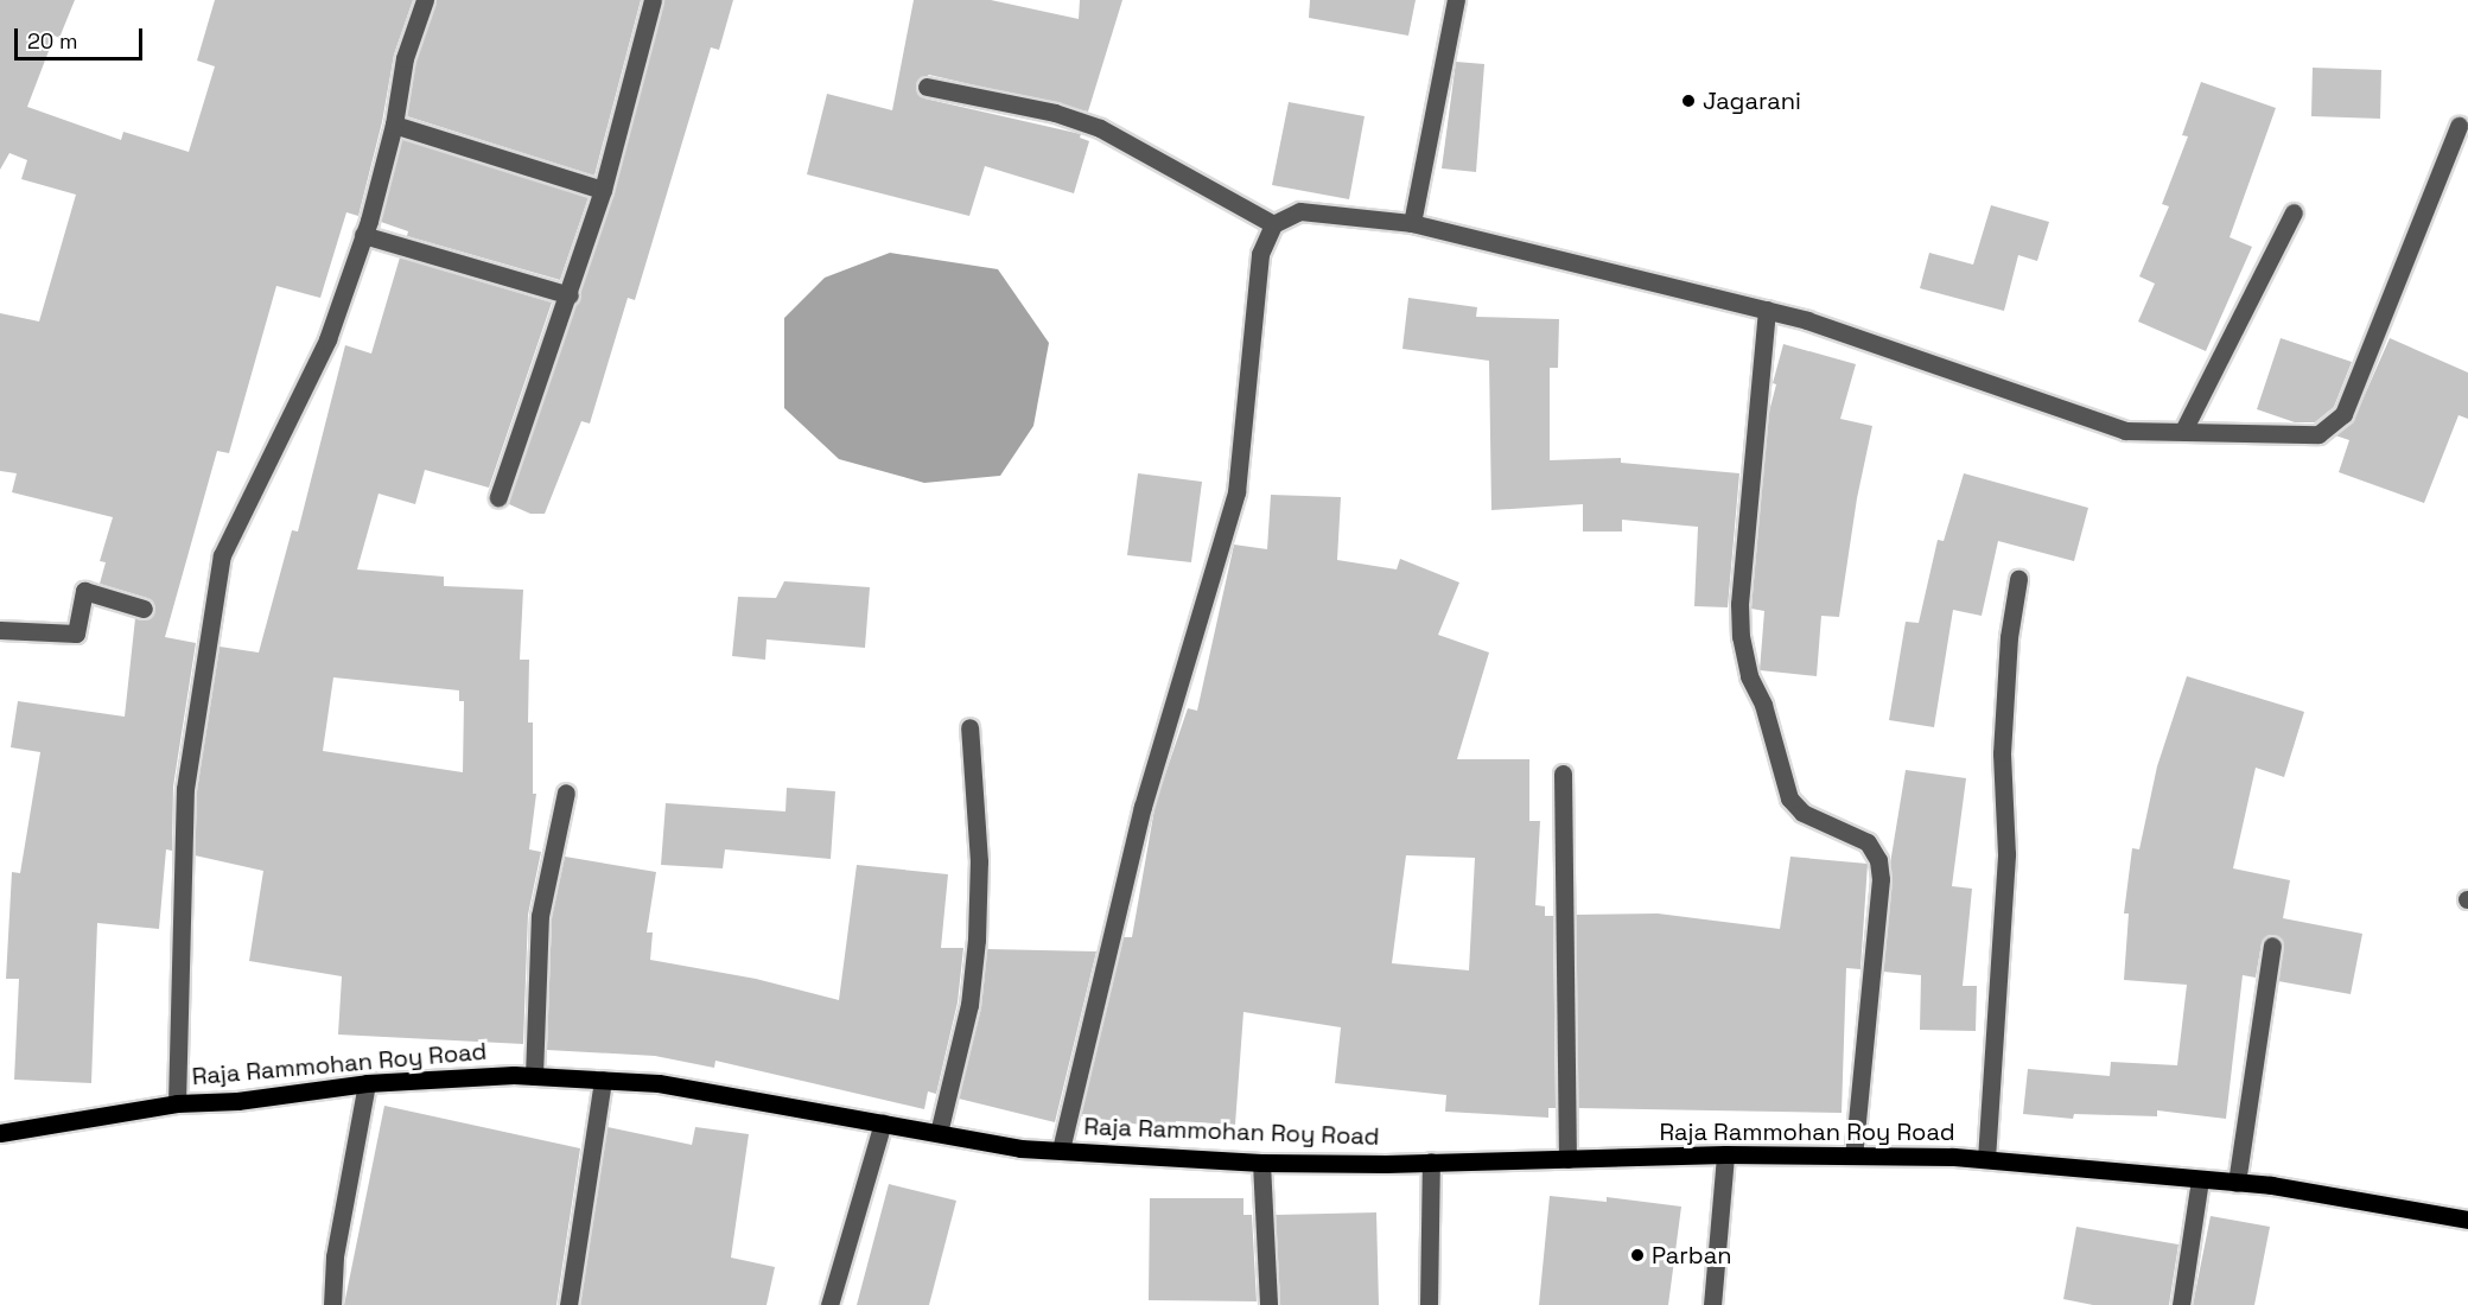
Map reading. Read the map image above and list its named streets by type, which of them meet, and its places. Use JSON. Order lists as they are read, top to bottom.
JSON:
{
  "streets": {
    "main road": ["Raja Rammohan Roy Road"]
  },
  "places": ["Jagarani", "Parban"],
  "scale_bar": "20 m"
}
